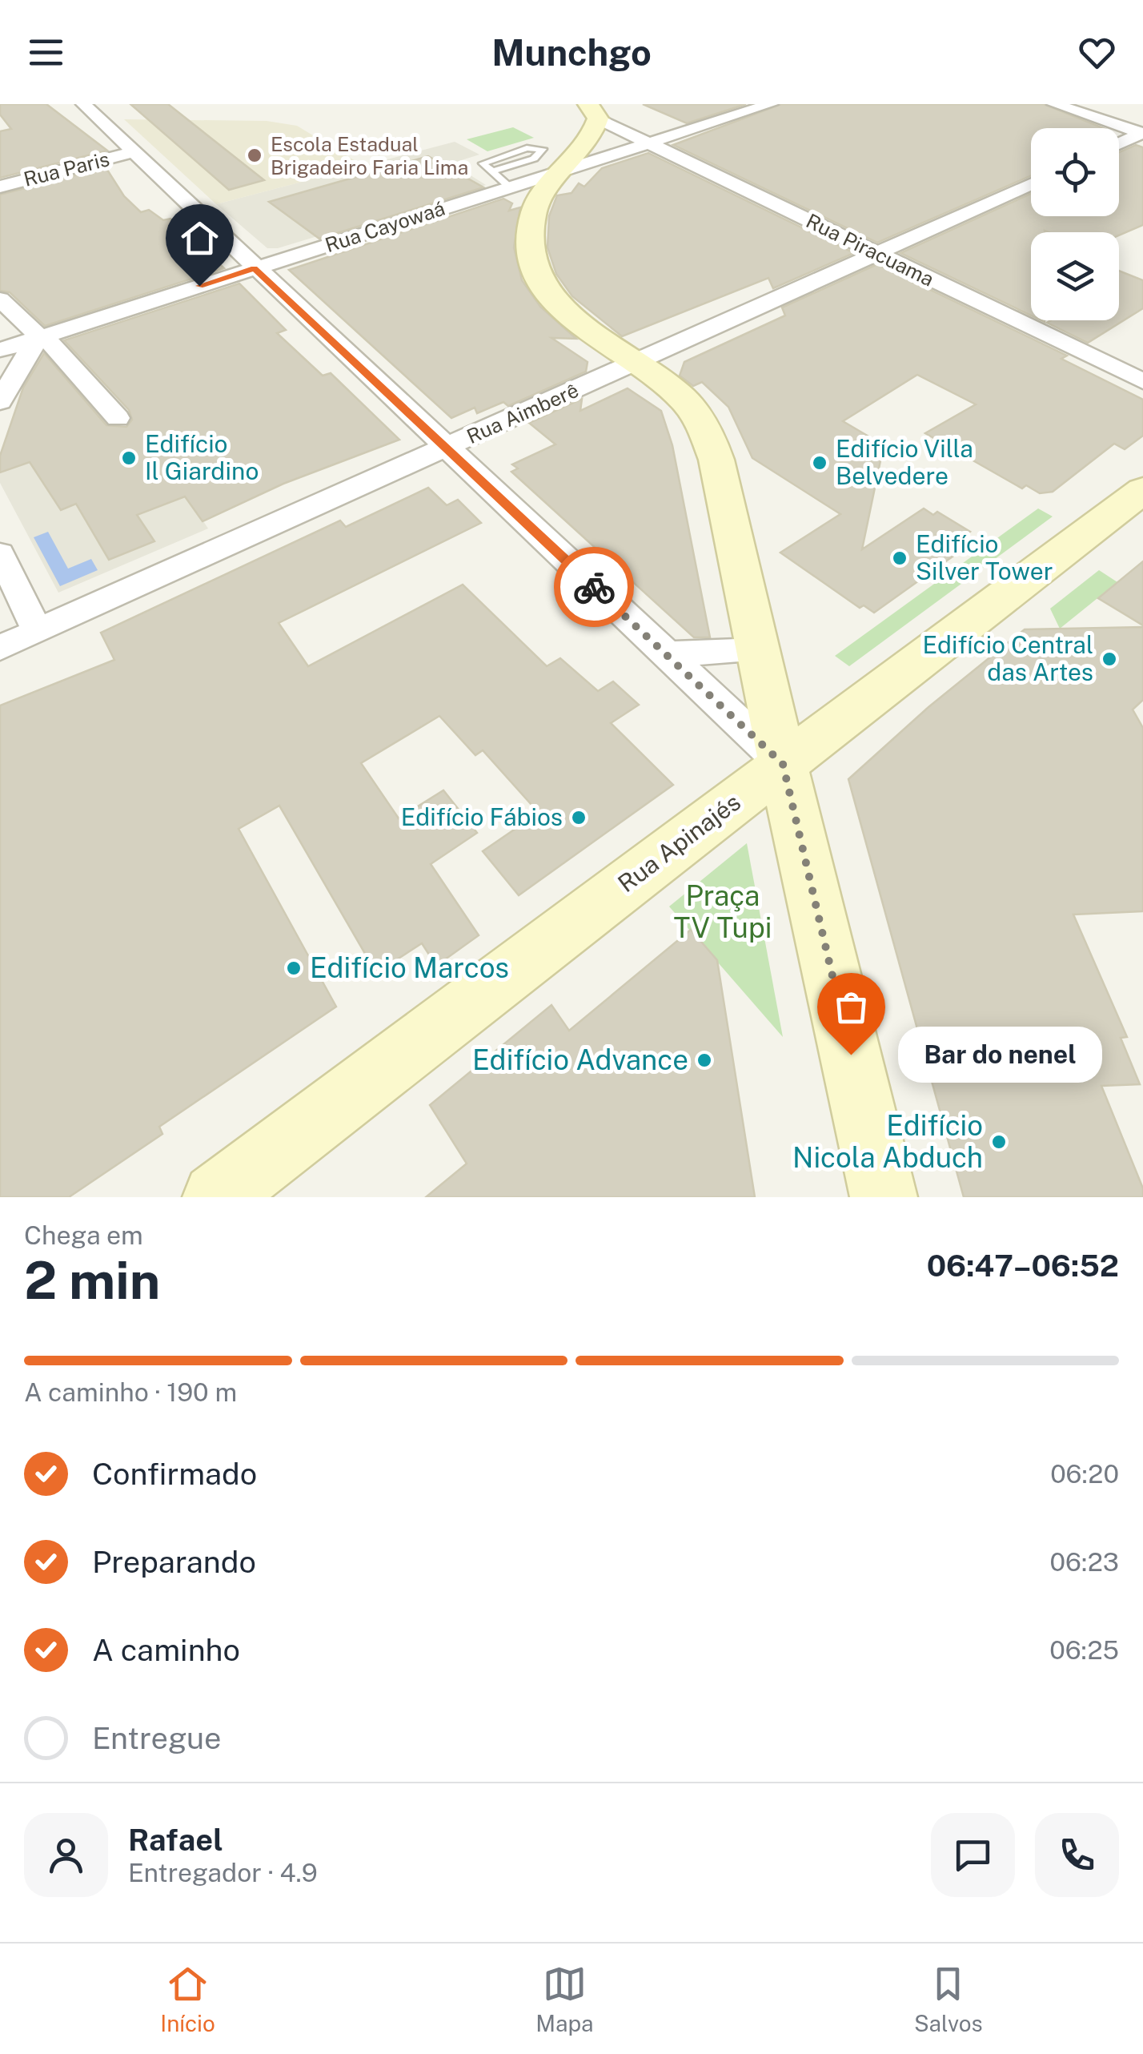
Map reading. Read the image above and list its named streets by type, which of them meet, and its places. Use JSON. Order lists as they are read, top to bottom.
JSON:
{
  "streets": {
    "main road": ["Rua Apinajés"],
    "street": [
      "Rua Paris",
      "Rua Cayowaá",
      "Rua Piracuama",
      "Rua Aimberê"
    ]
  },
  "crossings": [
    ["Rua Cayowaá", "Rua Piracuama"],
    ["Rua Piracuama", "Rua Aimberê"]
  ],
  "parks": ["Praça TV Tupi"],
  "places": [
    "Escola Estadual Brigadeiro Faria Lima",
    "Edifício Il Giardino",
    "Edifício Villa Belvedere",
    "Edifício Silver Tower",
    "Edifício Central das Artes",
    "Edifício Fábios",
    "Edifício Marcos",
    "Bar do nenel",
    "Edifício Advance",
    "Edifício Nicola Abduch"
  ],
  "page": {
    "header": "Munchgo",
    "bubble": "Bar do nenel",
    "heading": ["2 min", "Chega em", "06:47–06:52"],
    "panel": ["Rafael", "Entregador · 4.9"],
    "bar": "A caminho · 190 m",
    "list": [
      ["Confirmado", "06:20"],
      ["Preparando", "06:23"],
      ["A caminho", "06:25"],
      "Entregue"
    ],
    "tabs": ["Início", "Mapa", "Salvos"]
  }
}
